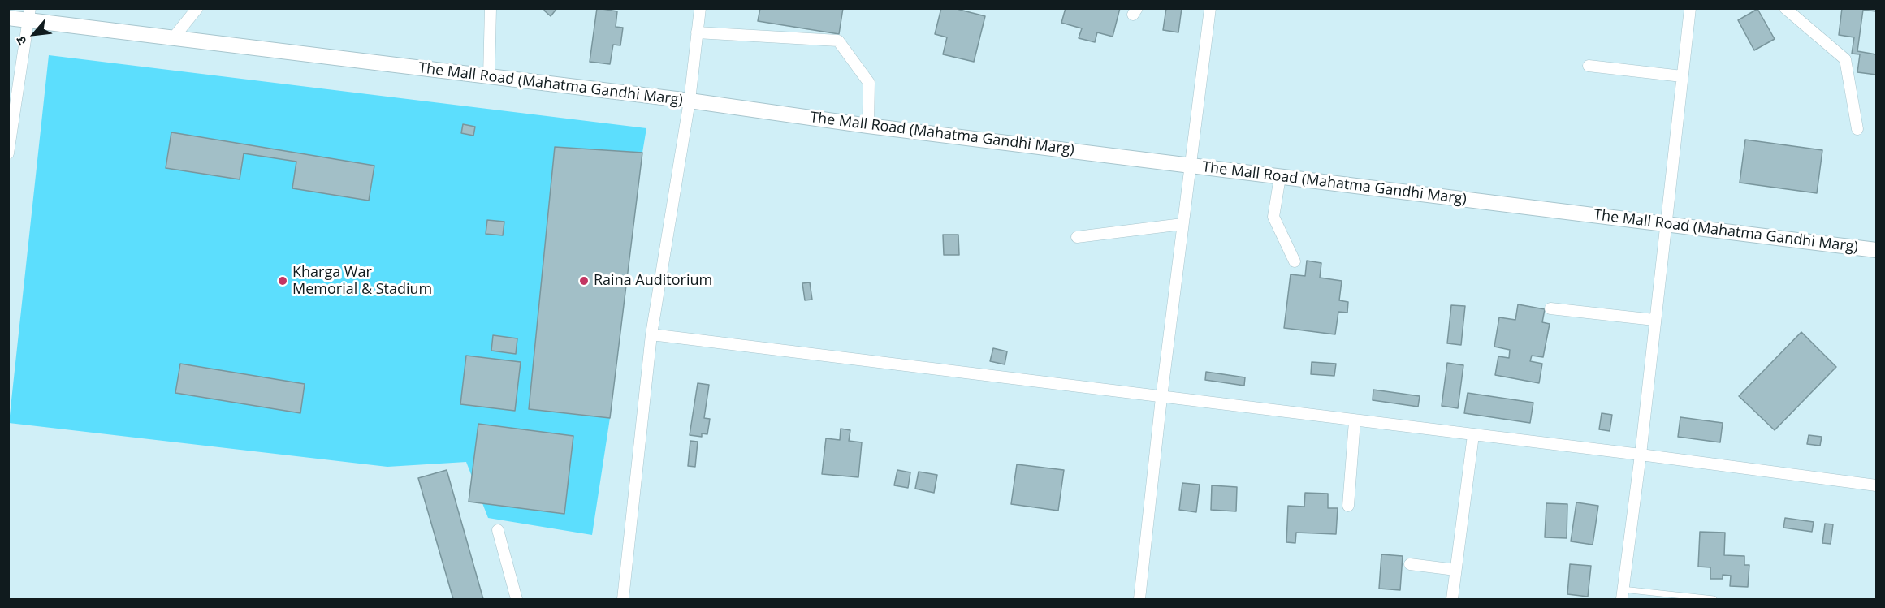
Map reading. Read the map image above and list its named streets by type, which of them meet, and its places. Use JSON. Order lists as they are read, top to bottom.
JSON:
{
  "streets": {
    "street": ["The Mall Road (Mahatma Gandhi Marg)"]
  },
  "places": ["Kharga War Memorial & Stadium", "Raina Auditorium"],
  "north": "bottom left"
}
